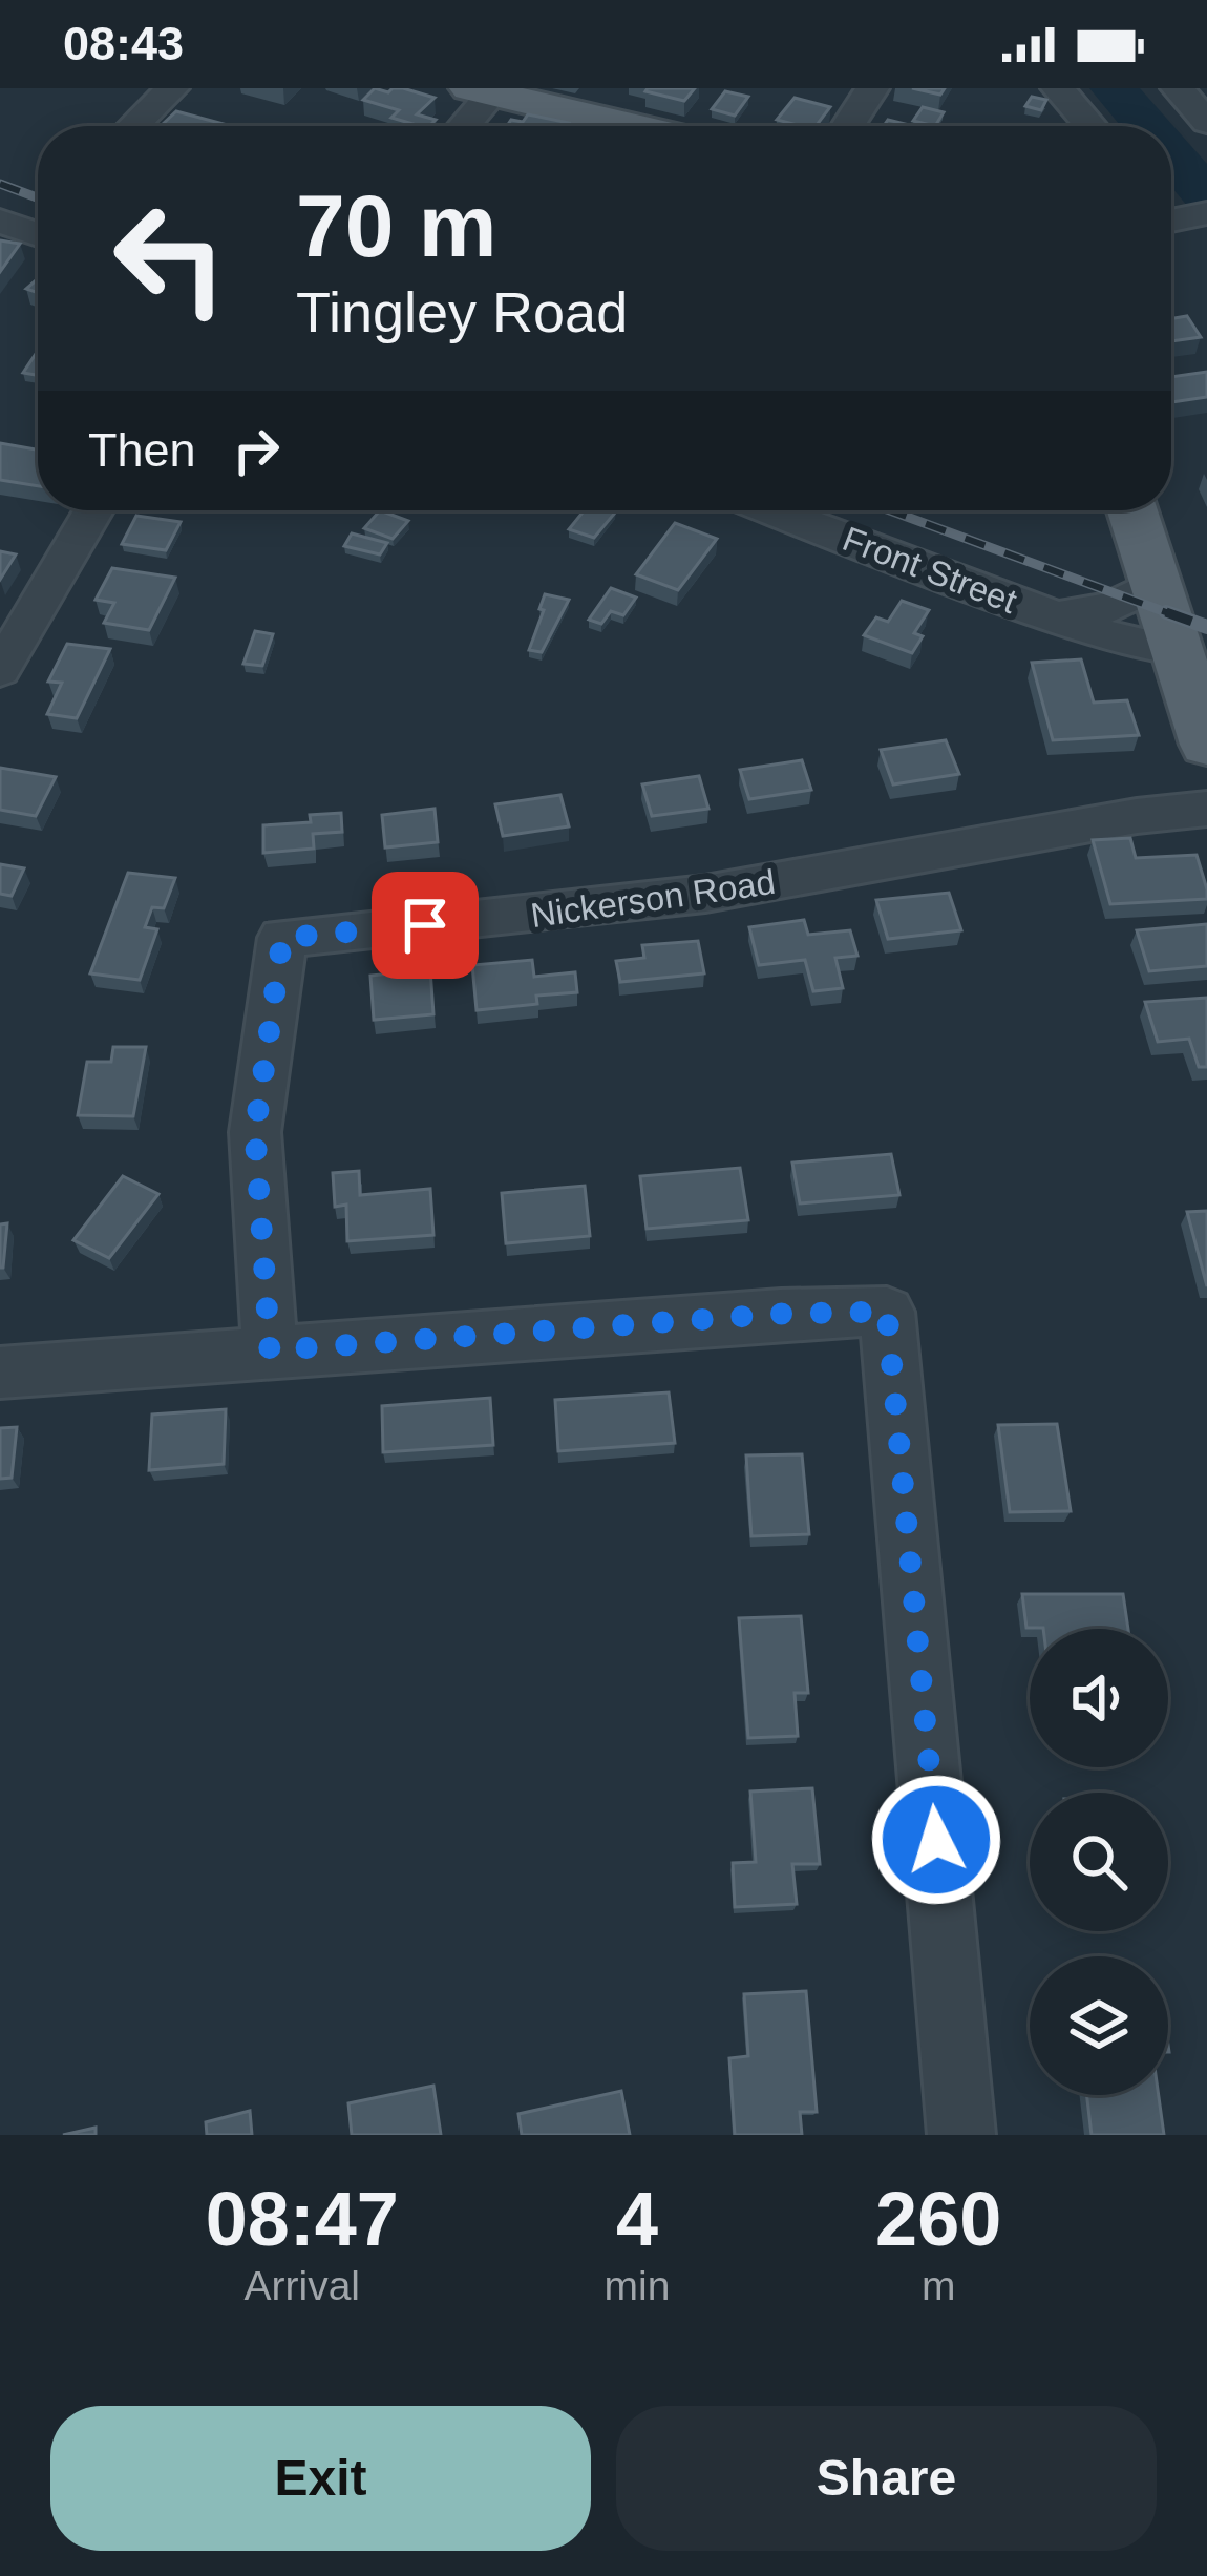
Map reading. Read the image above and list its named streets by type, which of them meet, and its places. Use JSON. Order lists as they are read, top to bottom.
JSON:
{
  "streets": {
    "street": ["Front Street", "Nickerson Road"]
  },
  "page": {
    "status": "08:43",
    "turn": ["70 m", "Tingley Road"],
    "then": "Then",
    "eta": [
      "08:47",
      "Arrival",
      "4",
      "min",
      "260",
      "m"
    ],
    "buttons": ["Exit", "Share"]
  }
}
